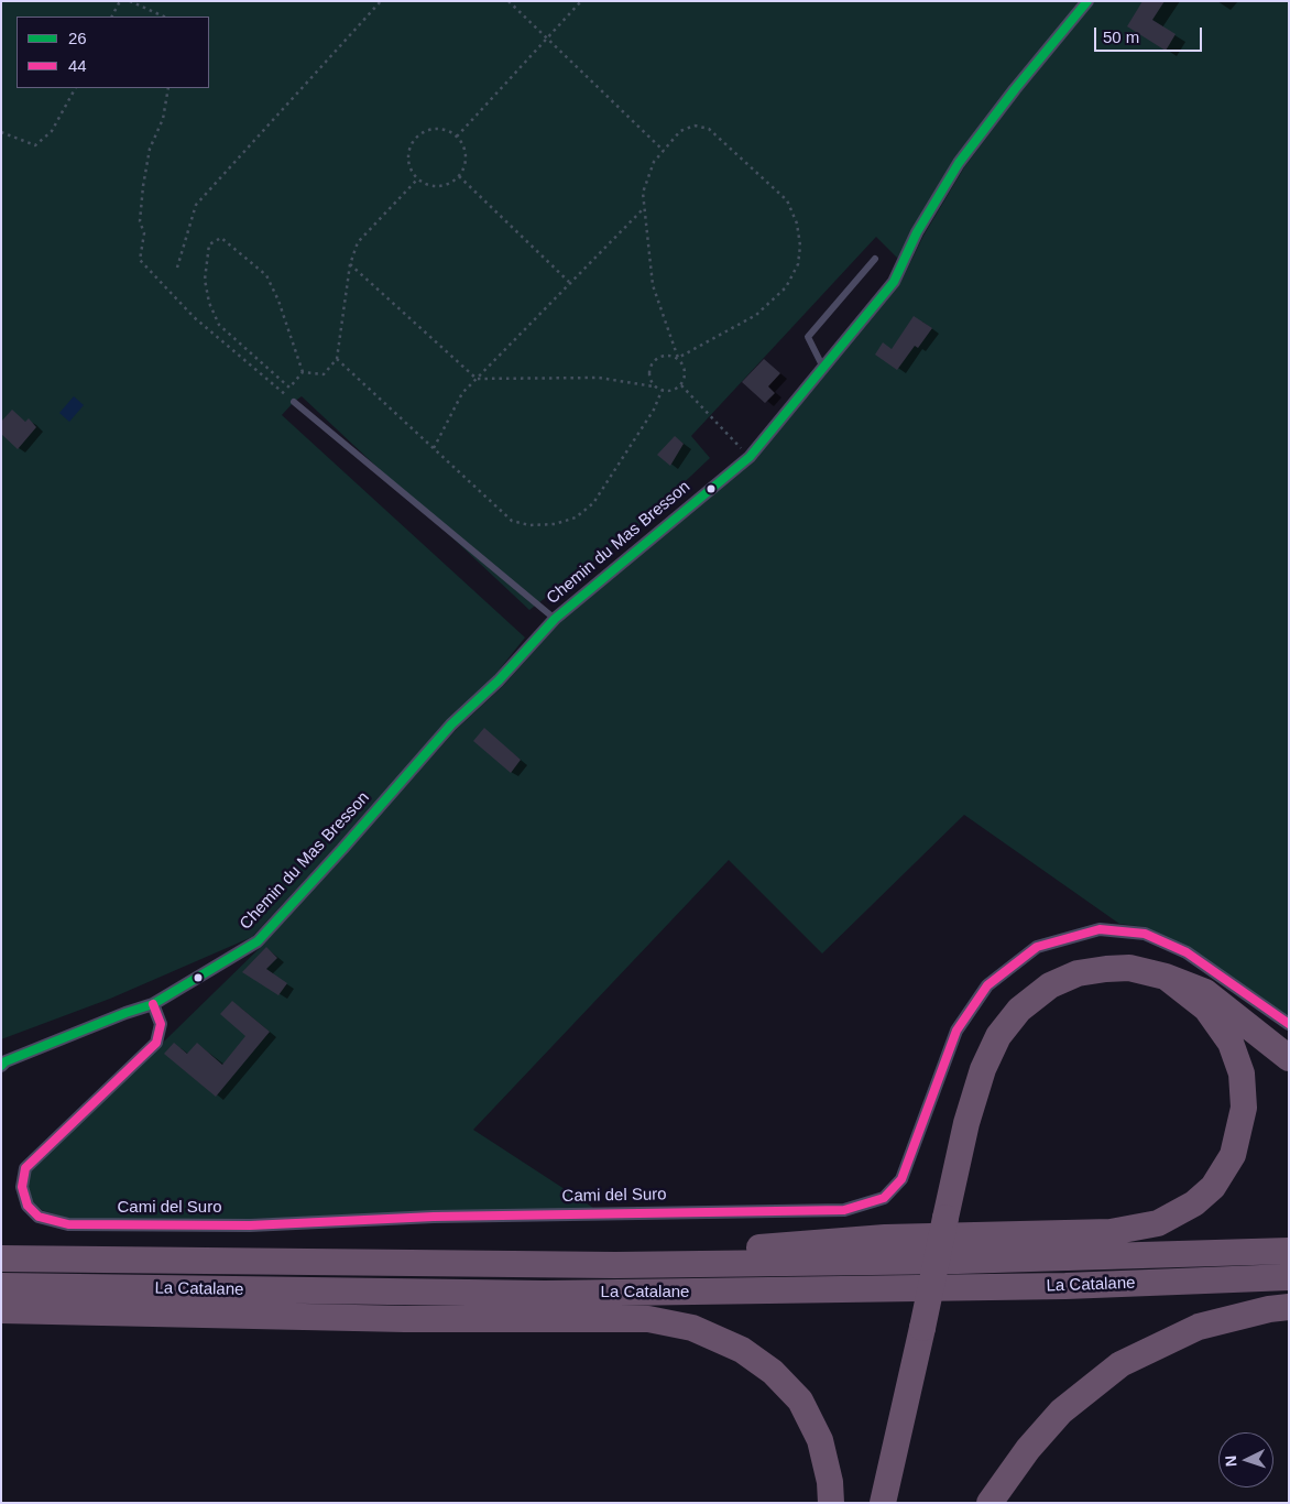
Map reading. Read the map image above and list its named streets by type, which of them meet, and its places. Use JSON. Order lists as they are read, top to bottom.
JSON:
{
  "streets": {
    "highway": ["La Catalane"],
    "street": ["Chemin du Mas Bresson", "Cami del Suro"]
  },
  "crossings": [
    ["Chemin du Mas Bresson", "Cami del Suro"]
  ],
  "lines": ["transit line 26", "transit line 44"],
  "legend": ["26", "44"],
  "scale_bar": "50 m",
  "north": "left"
}
